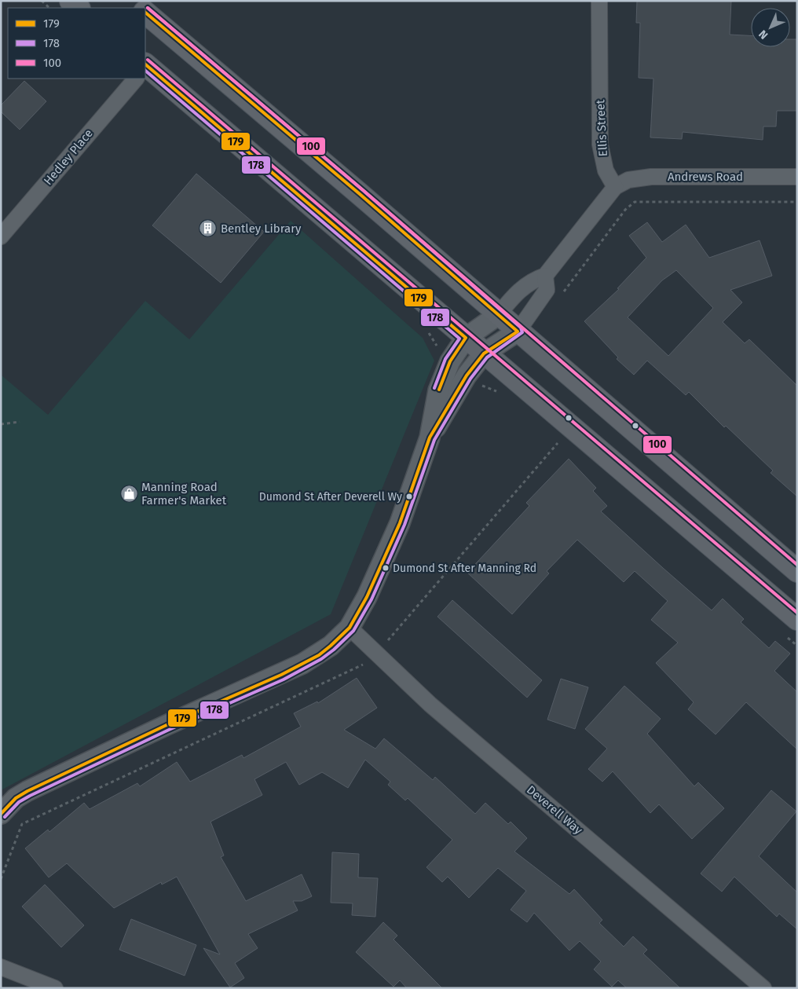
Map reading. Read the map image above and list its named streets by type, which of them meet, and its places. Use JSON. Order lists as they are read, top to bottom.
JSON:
{
  "streets": {
    "street": [
      "Ellis Street",
      "Hedley Place",
      "Andrews Road",
      "Deverell Way"
    ]
  },
  "crossings": [
    ["Ellis Street", "Andrews Road"]
  ],
  "places": {
    "building": ["Bentley Library"],
    "shop": ["Manning Road Farmer's Market"],
    "other": ["Dumond St After Deverell Wy", "Dumond St After Manning Rd"]
  },
  "lines": ["transit line 178", "transit line 100", "transit line 179"],
  "legend": ["179", "178", "100"],
  "north": "bottom left"
}
